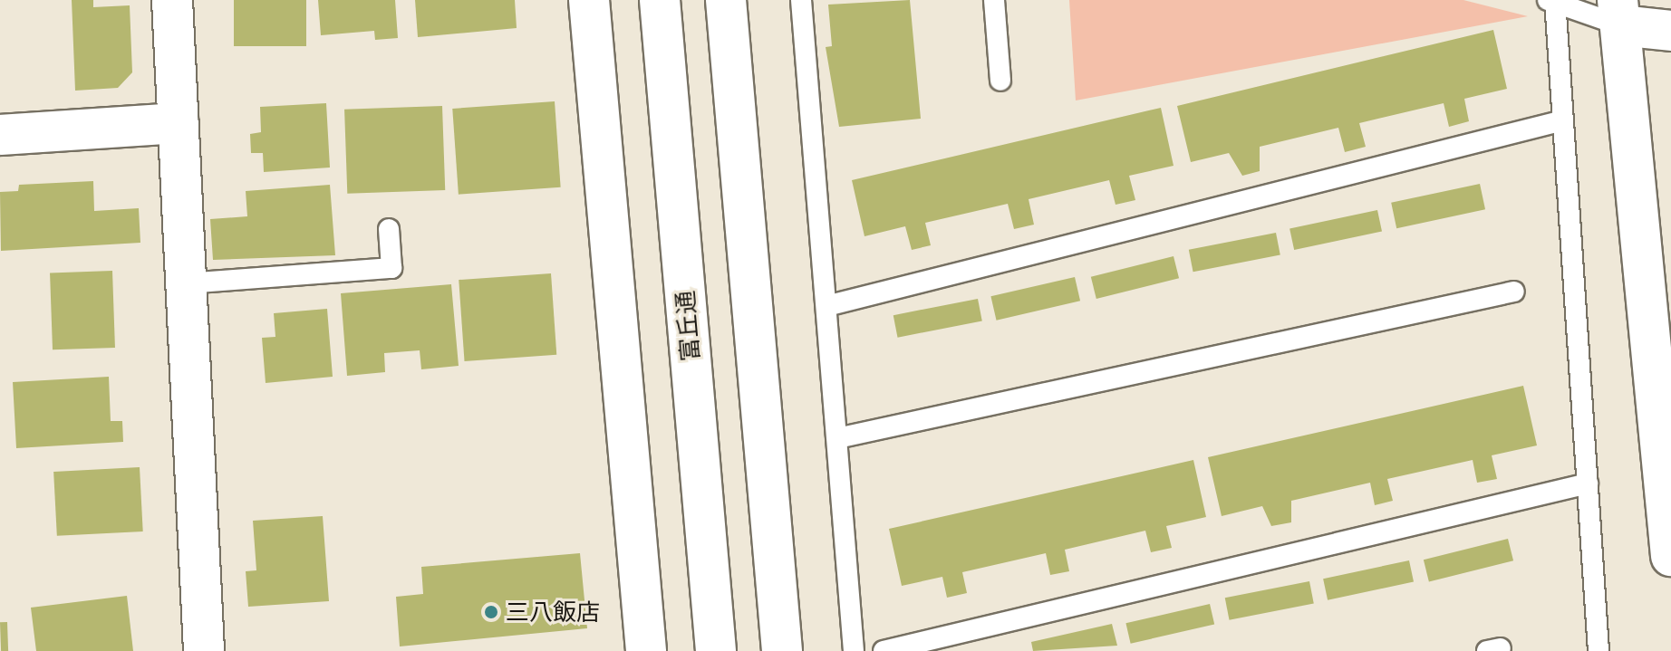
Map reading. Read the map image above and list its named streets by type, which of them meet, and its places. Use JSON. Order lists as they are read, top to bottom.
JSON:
{
  "streets": {
    "street": ["富丘通"]
  },
  "places": ["三八飯店"]
}
